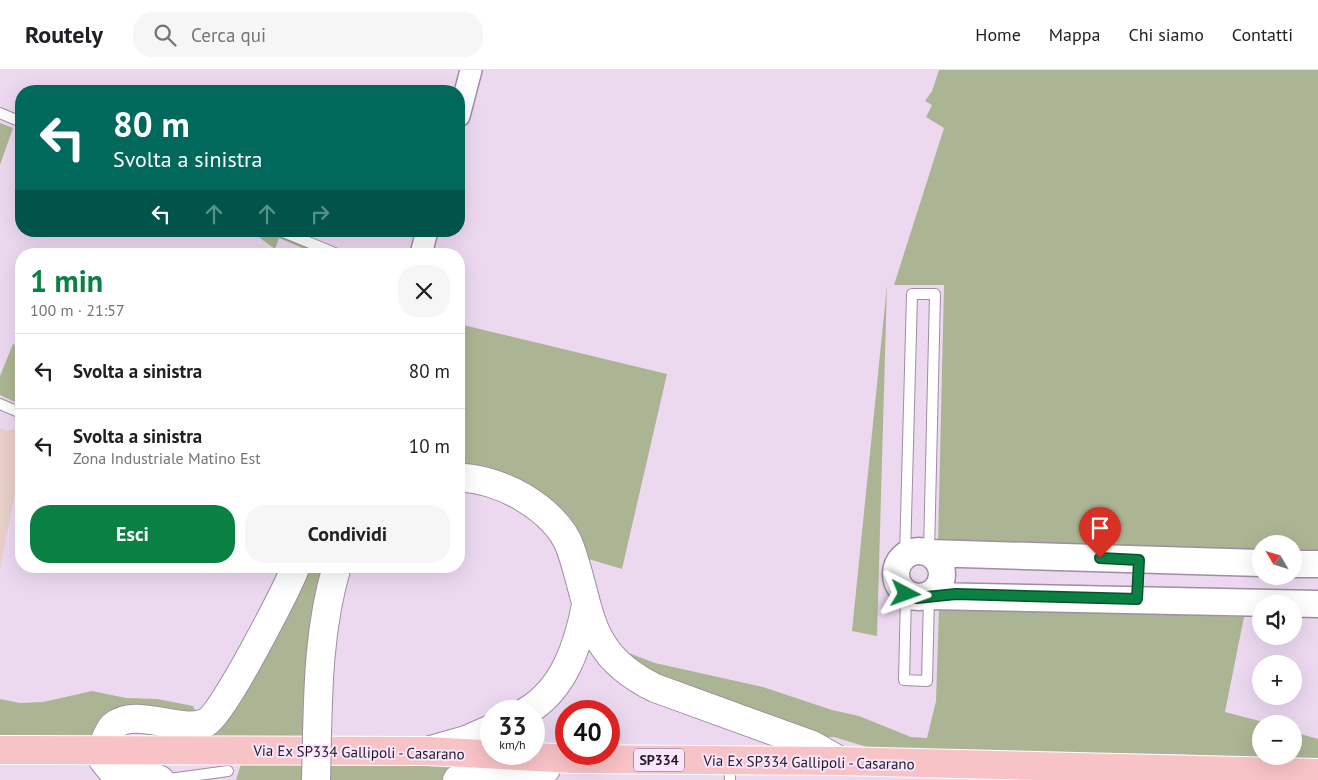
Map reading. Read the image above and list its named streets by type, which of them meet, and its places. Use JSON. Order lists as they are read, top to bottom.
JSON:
{
  "streets": {
    "main road": ["Via Ex SP334 Gallipoli - Casarano", "SP334"]
  },
  "north": "top left",
  "page": {
    "header": "Routely",
    "search": "Cerca qui",
    "nav": [
      "Home",
      "Mappa",
      "Chi siamo",
      "Contatti"
    ],
    "turn": ["80 m", "Svolta a sinistra"],
    "heading": ["1 min", "100 m · 21:57"],
    "list": [
      {
        "name": "Svolta a sinistra",
        "value": "80 m"
      },
      {
        "name": "Svolta a sinistra",
        "note": "Zona Industriale Matino Est",
        "value": "10 m"
      }
    ],
    "buttons": ["Esci", "Condividi"],
    "map_buttons": ["+", "−"],
    "speed": "33 km/h",
    "limit": "40"
  }
}
